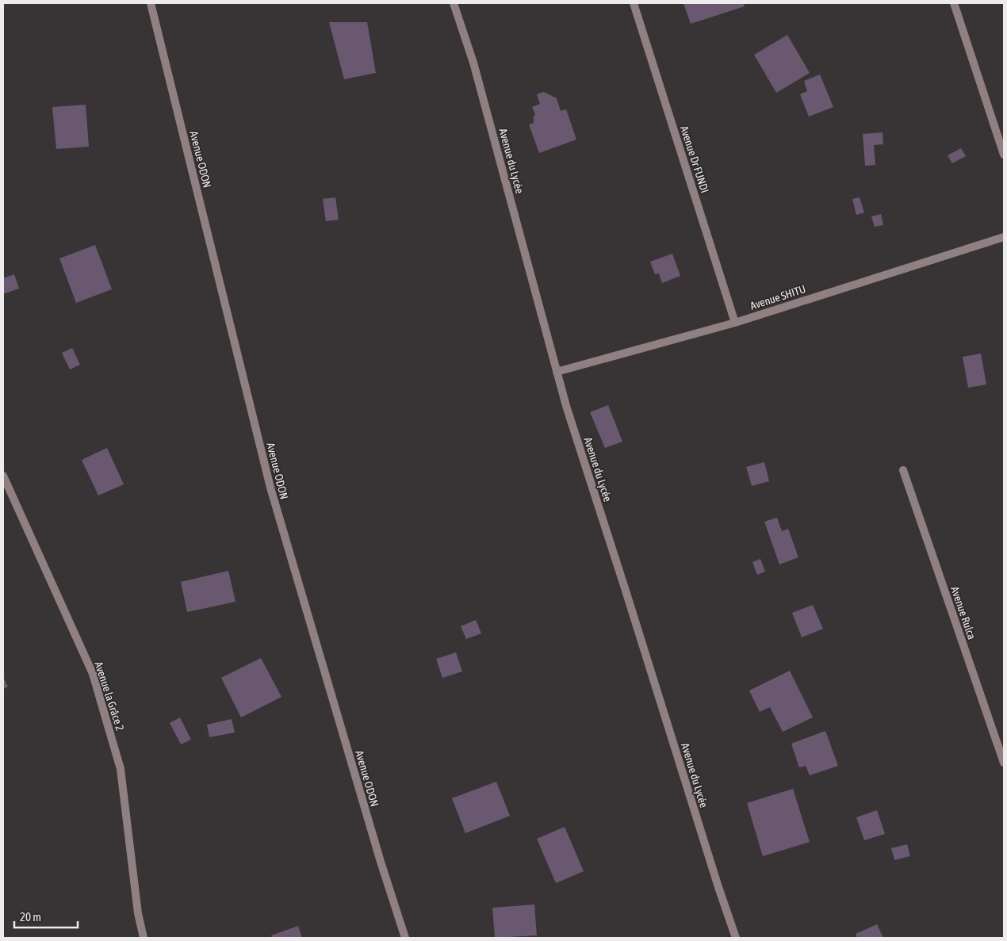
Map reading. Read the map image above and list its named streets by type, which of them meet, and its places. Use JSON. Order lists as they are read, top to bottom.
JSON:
{
  "streets": {
    "street": [
      "Avenue ODON",
      "Avenue Dr FUNDI",
      "Avenue du Lycée",
      "Avenue SHITU",
      "Avenue Rulca",
      "Avenue la Grâce 2"
    ]
  },
  "crossings": [
    ["Avenue Dr FUNDI", "Avenue SHITU"],
    ["Avenue du Lycée", "Avenue SHITU"]
  ],
  "scale_bar": "20 m"
}
